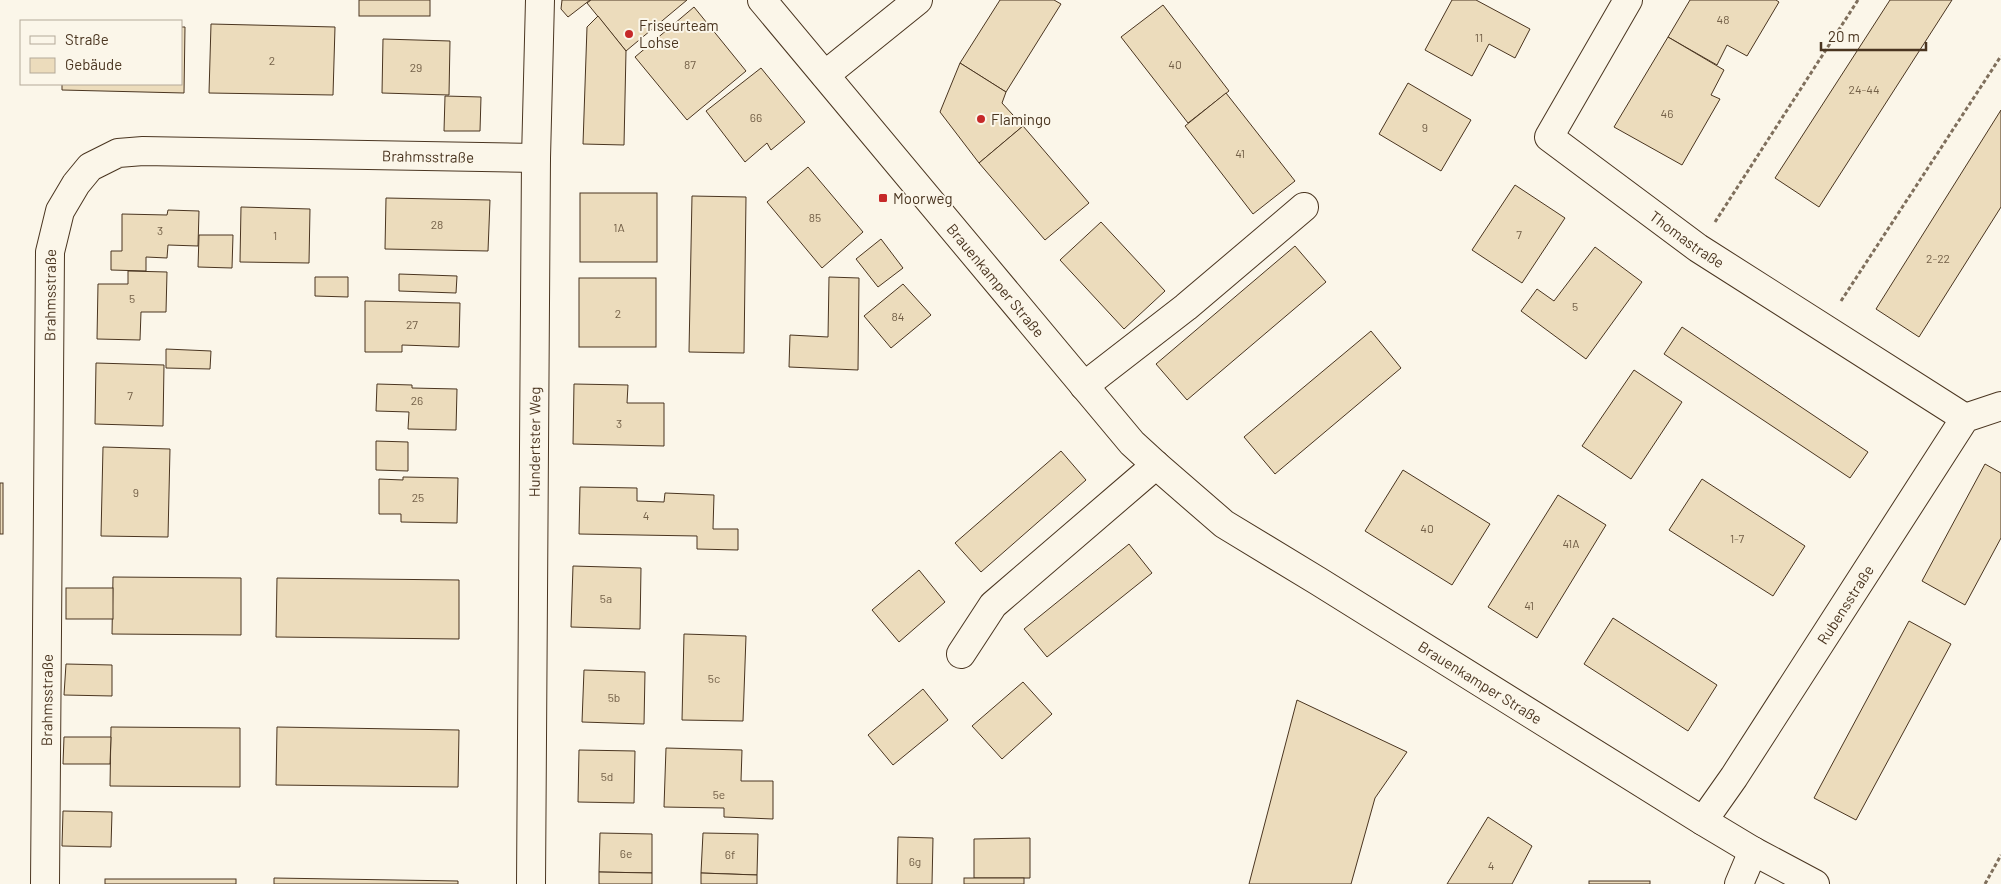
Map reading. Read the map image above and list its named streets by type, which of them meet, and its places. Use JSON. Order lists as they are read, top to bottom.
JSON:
{
  "streets": {
    "street": [
      "Brahmsstraße",
      "Thomastraße",
      "Brauenkamper Straße",
      "Hundertster Weg",
      "Rubensstraße"
    ]
  },
  "crossings": [
    ["Brahmsstraße", "Hundertster Weg"],
    ["Thomastraße", "Rubensstraße"],
    ["Brauenkamper Straße", "Rubensstraße"]
  ],
  "places": {
    "other": ["Friseurteam Lohse", "Flamingo"],
    "transit": ["Moorweg"]
  },
  "house_numbers": [
    "48",
    "11",
    "2",
    "87",
    "40",
    "29",
    "24-44",
    "46",
    "66",
    "9",
    "41",
    "85",
    "28",
    "1A",
    "3",
    "7",
    "1",
    "2-22",
    "5",
    "5",
    "2",
    "84",
    "27",
    "7",
    "26",
    "3",
    "9",
    "25",
    "4",
    "40",
    "1-7",
    "41A",
    "5a",
    "41",
    "5c",
    "5b",
    "5d",
    "5e",
    "6e",
    "6f",
    "6g",
    "4"
  ],
  "legend": ["Straße", "Gebäude"],
  "scale_bar": "20 m"
}
